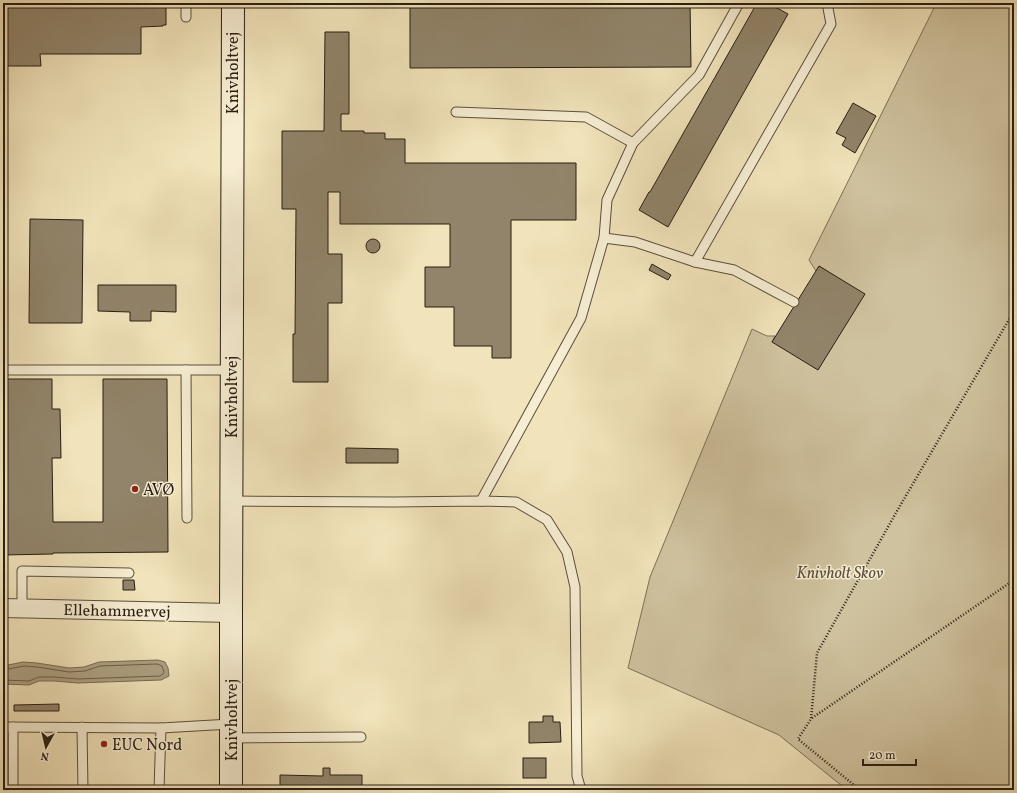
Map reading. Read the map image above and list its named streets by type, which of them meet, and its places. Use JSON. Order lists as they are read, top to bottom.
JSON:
{
  "streets": {
    "street": ["Knivholtvej", "Ellehammervej"]
  },
  "crossings": [
    ["Knivholtvej", "Ellehammervej"]
  ],
  "parks": ["Knivholt Skov"],
  "places": ["AVØ", "EUC Nord"],
  "scale_bar": "20 m",
  "north": "bottom"
}
